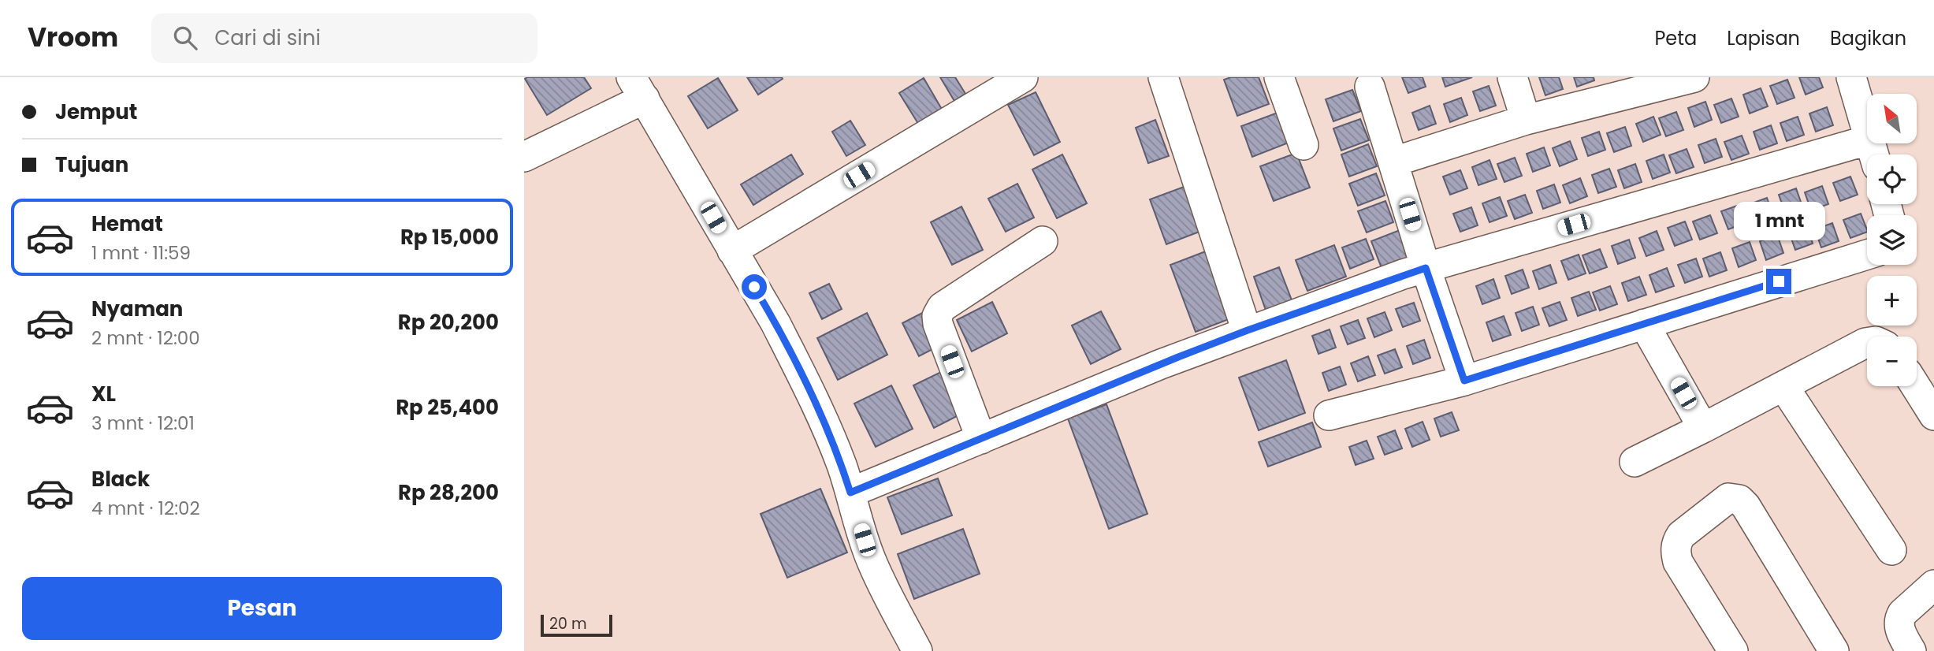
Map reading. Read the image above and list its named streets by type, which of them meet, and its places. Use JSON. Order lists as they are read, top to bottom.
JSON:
{
  "scale_bar": "20 m",
  "north": "top left",
  "page": {
    "header": "Vroom",
    "search": "Cari di sini",
    "nav": ["Peta", "Lapisan", "Bagikan"],
    "banner": ["Jemput", "Tujuan"],
    "map_buttons": ["+", "−"],
    "list": [
      {
        "name": "Hemat",
        "note": "1 mnt · 11:59",
        "value": "Rp 15,000"
      },
      {
        "name": "Nyaman",
        "note": "2 mnt · 12:00",
        "value": "Rp 20,200"
      },
      {
        "name": "XL",
        "note": "3 mnt · 12:01",
        "value": "Rp 25,400"
      },
      {
        "name": "Black",
        "note": "4 mnt · 12:02",
        "value": "Rp 28,200"
      }
    ],
    "bubble": "1 mnt",
    "buttons": "Pesan",
    "scale": "20 m"
  }
}
